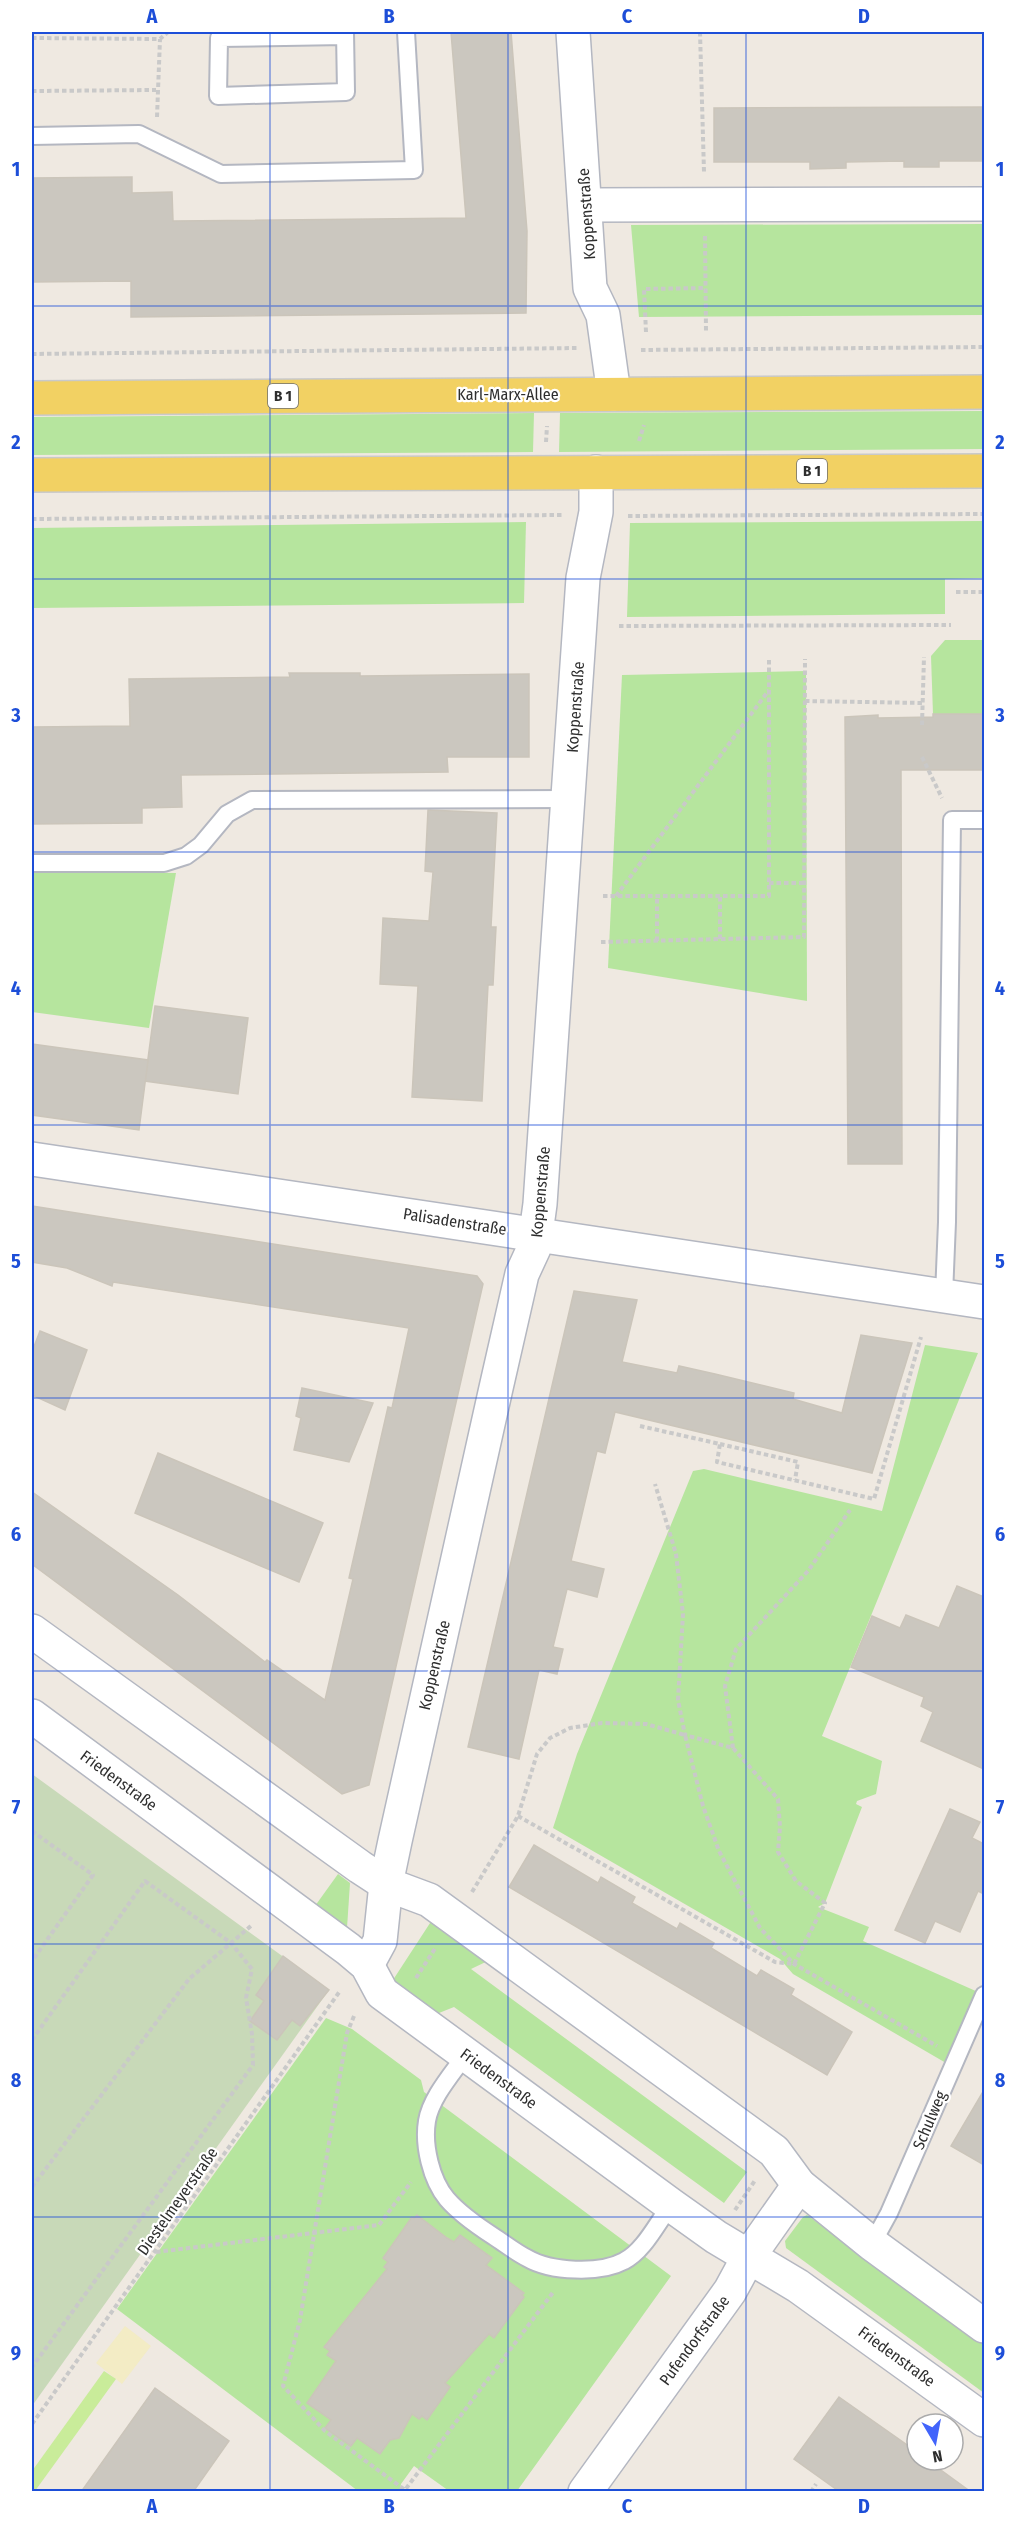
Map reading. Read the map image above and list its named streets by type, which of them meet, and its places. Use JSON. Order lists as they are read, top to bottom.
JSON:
{
  "streets": {
    "main road": ["Karl-Marx-Allee", "B 1"],
    "street": [
      "Koppenstraße",
      "Palisadenstraße",
      "Friedenstraße",
      "Pufendorfstraße"
    ],
    "lane": ["Schulweg"],
    "path": ["Diestelmeyerstraße"]
  },
  "crossings": [
    ["Koppenstraße", "Karl-Marx-Allee"],
    ["Koppenstraße", "B 1"],
    ["Koppenstraße", "Palisadenstraße"],
    ["Koppenstraße", "Friedenstraße"],
    ["Friedenstraße", "Pufendorfstraße"]
  ],
  "north": "bottom",
  "grid": {
    "columns": [
      "A",
      "B",
      "C",
      "D"
    ],
    "rows": [
      "1",
      "2",
      "3",
      "4",
      "5",
      "6",
      "7",
      "8",
      "9"
    ]
  }
}
